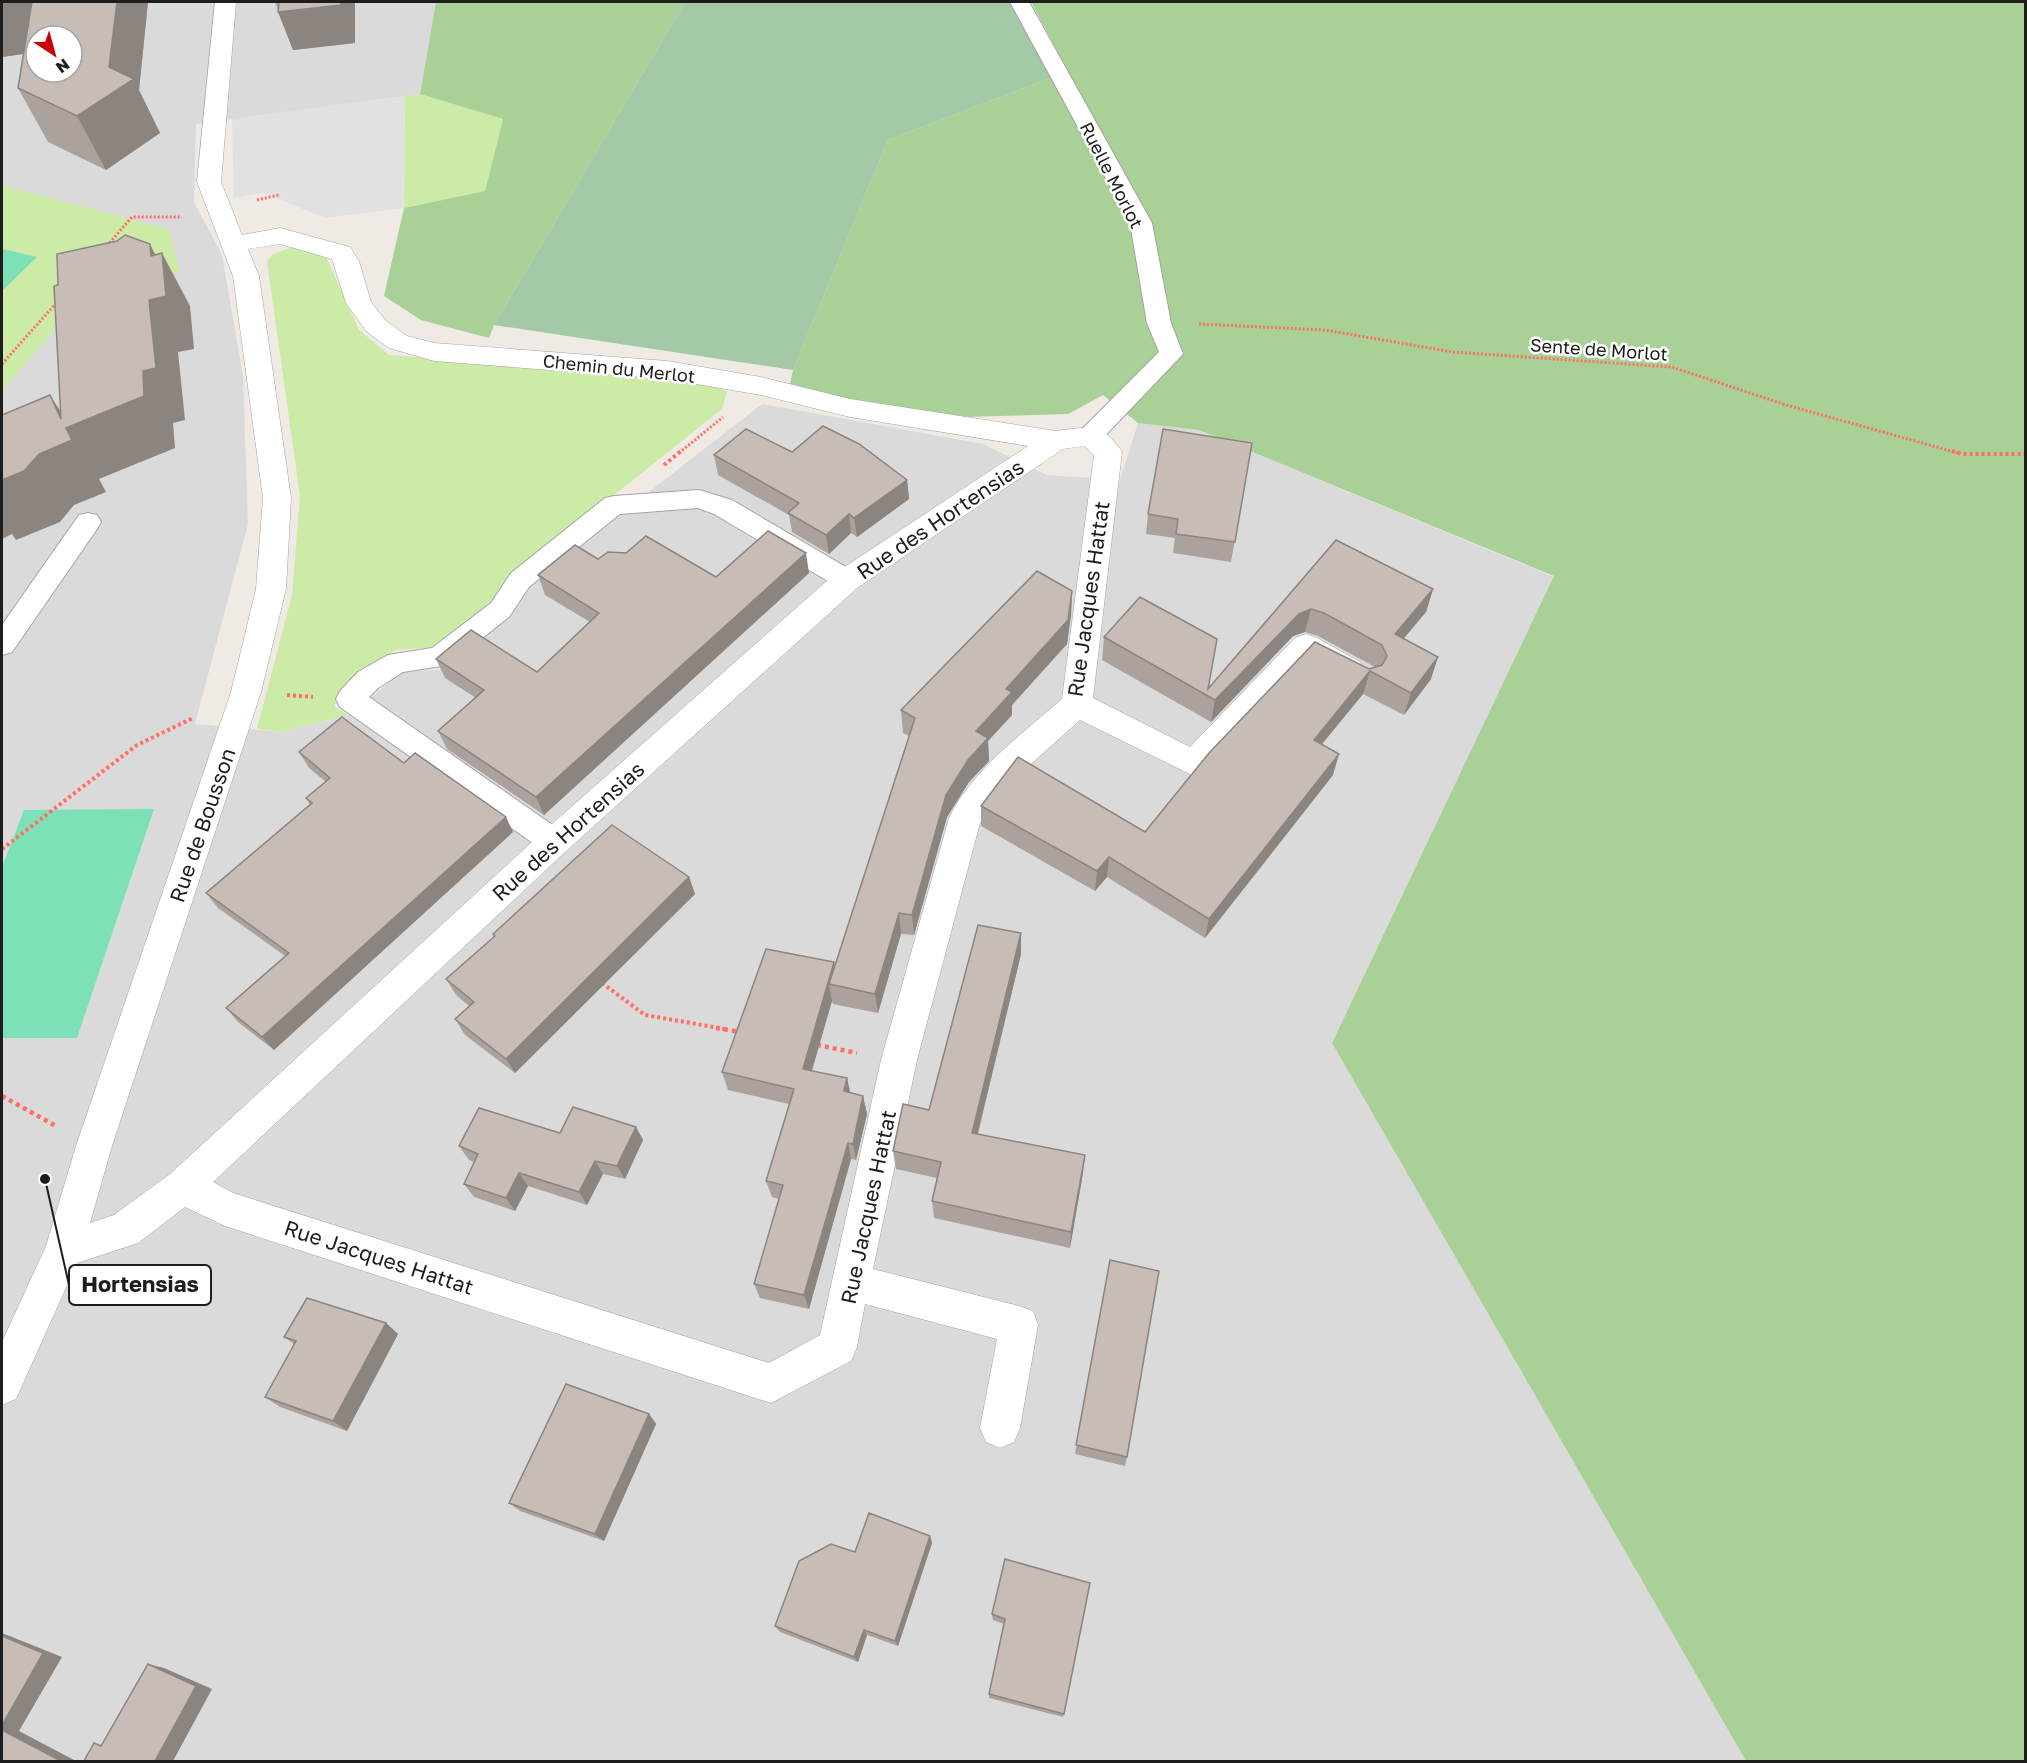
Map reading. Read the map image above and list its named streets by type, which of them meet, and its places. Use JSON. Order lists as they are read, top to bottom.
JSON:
{
  "streets": {
    "street": [
      "Chemin du Merlot",
      "Rue des Hortensias",
      "Rue Jacques Hattat",
      "Rue de Bousson"
    ],
    "lane": ["Ruelle Morlot"],
    "path": ["Sente de Morlot"]
  },
  "crossings": [
    ["Ruelle Morlot", "Sente de Morlot"],
    ["Ruelle Morlot", "Rue des Hortensias"],
    ["Ruelle Morlot", "Rue Jacques Hattat"],
    ["Chemin du Merlot", "Rue des Hortensias"],
    ["Chemin du Merlot", "Rue de Bousson"],
    ["Rue des Hortensias", "Rue Jacques Hattat"],
    ["Rue des Hortensias", "Rue de Bousson"]
  ],
  "places": ["Hortensias"],
  "north": "bottom right"
}
